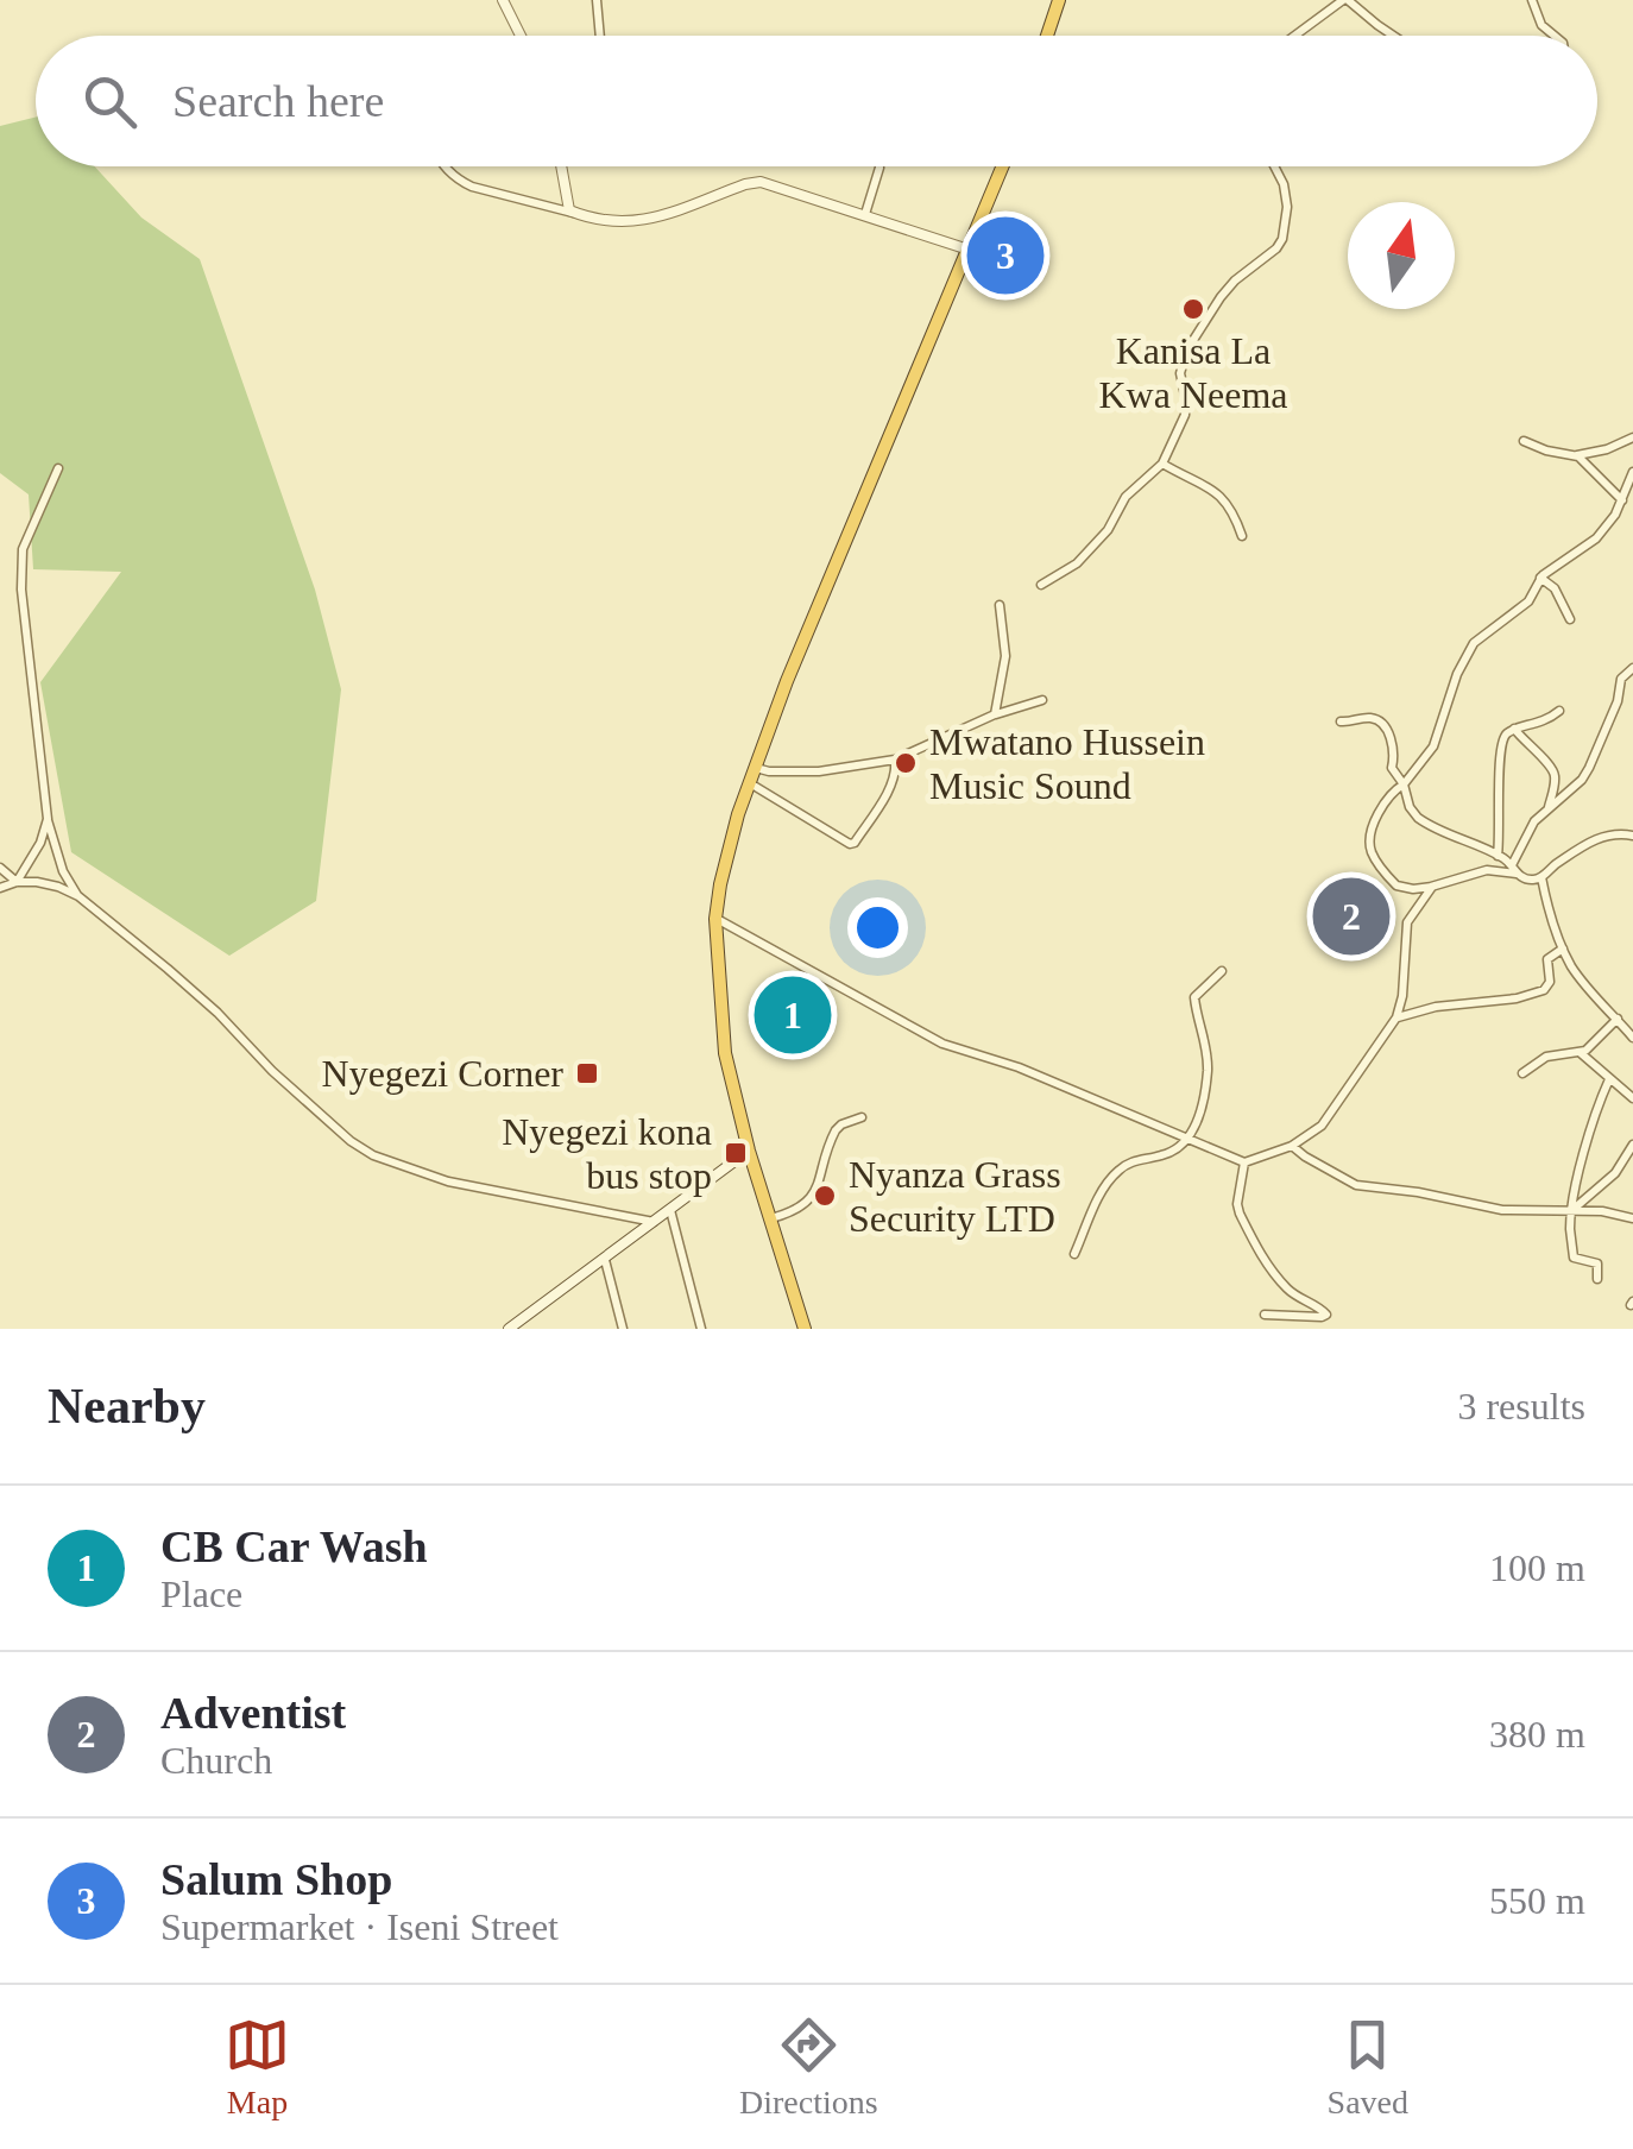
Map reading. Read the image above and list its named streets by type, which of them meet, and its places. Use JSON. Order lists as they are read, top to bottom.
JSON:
{
  "places": {
    "other": ["Kanisa La Kwa Neema", "Mwatano Hussein Music Sound", "Nyanza Grass Security LTD"],
    "transit": ["Nyegezi Corner", "Nyegezi kona bus stop"]
  },
  "north": "top",
  "page": {
    "search": "Search here",
    "pins": ["3", "2", "1"],
    "heading": ["Nearby", "3 results"],
    "list": [
      {
        "mark": "1",
        "name": "CB Car Wash",
        "note": "Place",
        "value": "100 m"
      },
      {
        "mark": "2",
        "name": "Adventist",
        "note": "Church",
        "value": "380 m"
      },
      {
        "mark": "3",
        "name": "Salum Shop",
        "note": "Supermarket · Iseni Street",
        "value": "550 m"
      }
    ],
    "nav": ["Map", "Directions", "Saved"]
  }
}
